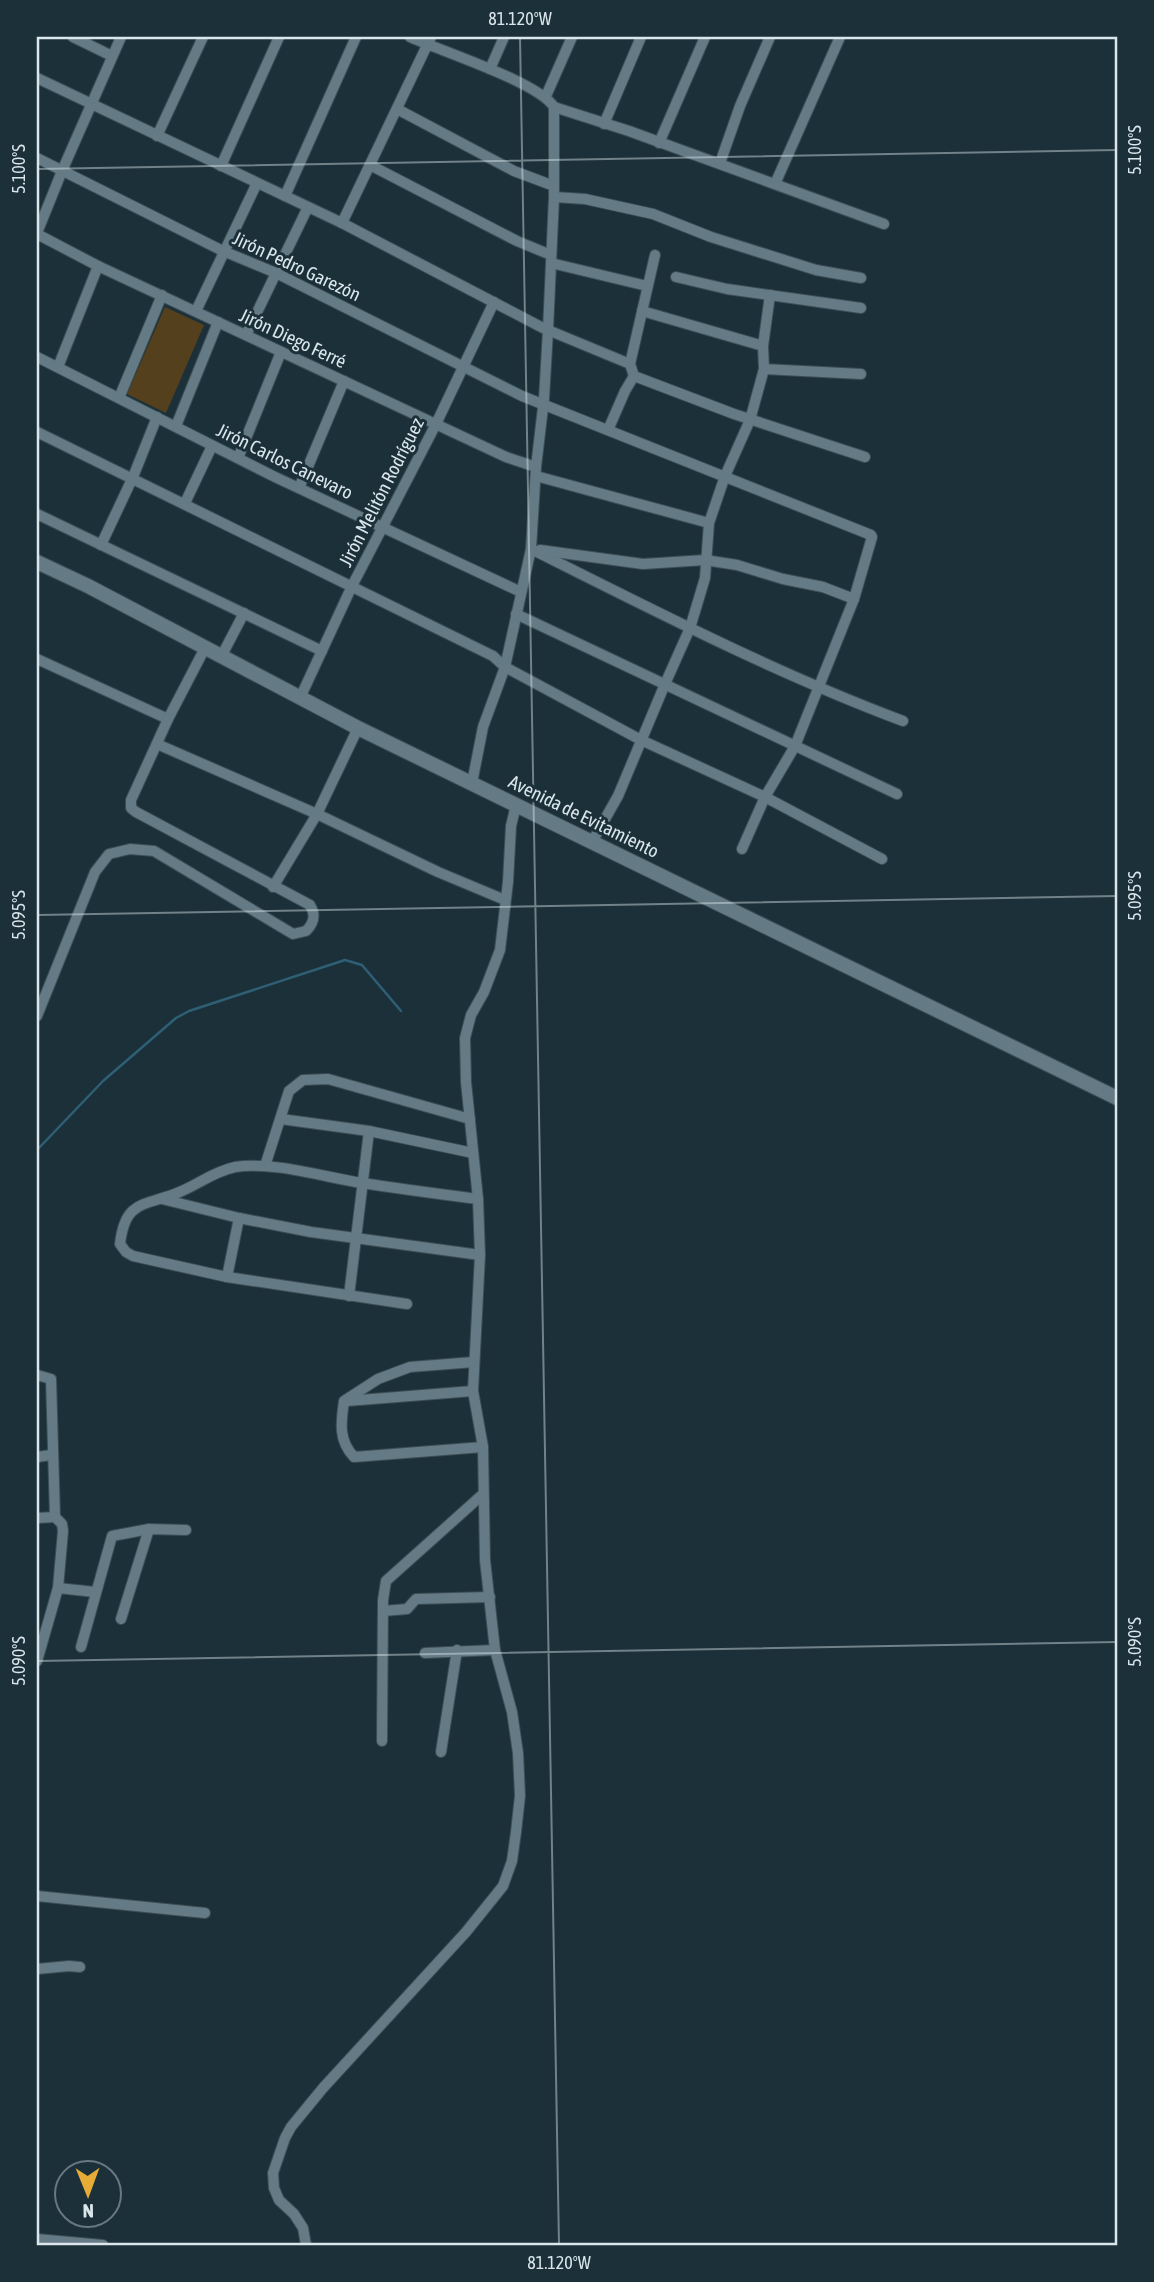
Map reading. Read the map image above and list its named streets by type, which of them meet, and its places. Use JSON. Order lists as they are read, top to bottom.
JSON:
{
  "streets": {
    "street": [
      "Jirón Pedro Garezón",
      "Jirón Diego Ferré",
      "Jirón Carlos Canevaro",
      "Jirón Melitón Rodríguez",
      "Avenida de Evitamiento"
    ]
  },
  "crossings": [
    ["Jirón Pedro Garezón", "Jirón Melitón Rodríguez"],
    ["Jirón Diego Ferré", "Jirón Melitón Rodríguez"],
    ["Jirón Carlos Canevaro", "Jirón Melitón Rodríguez"],
    ["Jirón Melitón Rodríguez", "Avenida de Evitamiento"]
  ],
  "north": "bottom",
  "coordinates": [
    "81.120°W",
    "5.100°S",
    "5.095°S",
    "5.090°S"
  ]
}
